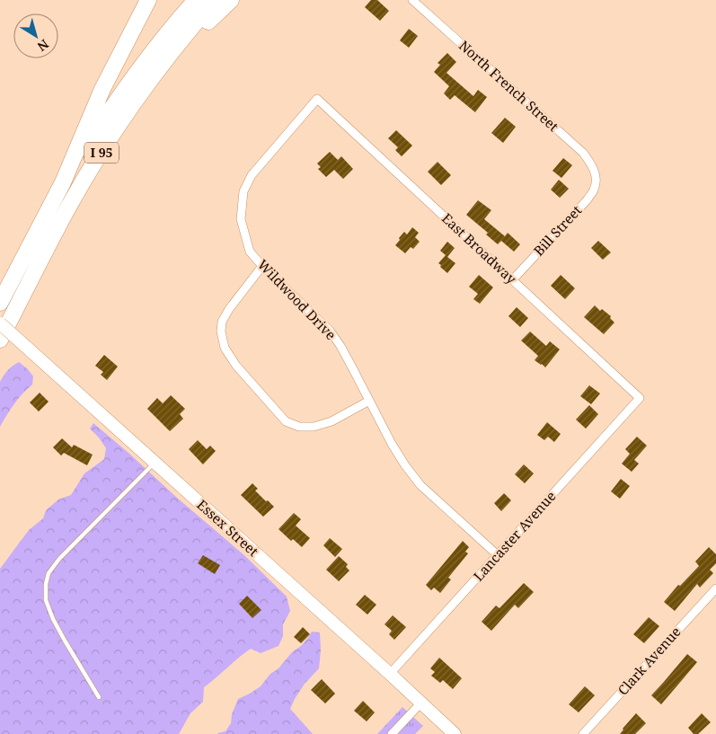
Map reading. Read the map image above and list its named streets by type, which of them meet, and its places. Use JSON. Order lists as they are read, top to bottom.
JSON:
{
  "streets": {
    "highway": ["I 95"],
    "street": [
      "North French Street",
      "Bill Street",
      "East Broadway",
      "Wildwood Drive",
      "Essex Street",
      "Lancaster Avenue",
      "Clark Avenue"
    ]
  },
  "crossings": [
    ["North French Street", "Bill Street"],
    ["Bill Street", "East Broadway"],
    ["East Broadway", "Wildwood Drive"],
    ["East Broadway", "Lancaster Avenue"],
    ["Wildwood Drive", "Lancaster Avenue"],
    ["Essex Street", "Lancaster Avenue"]
  ],
  "north": "bottom right"
}
